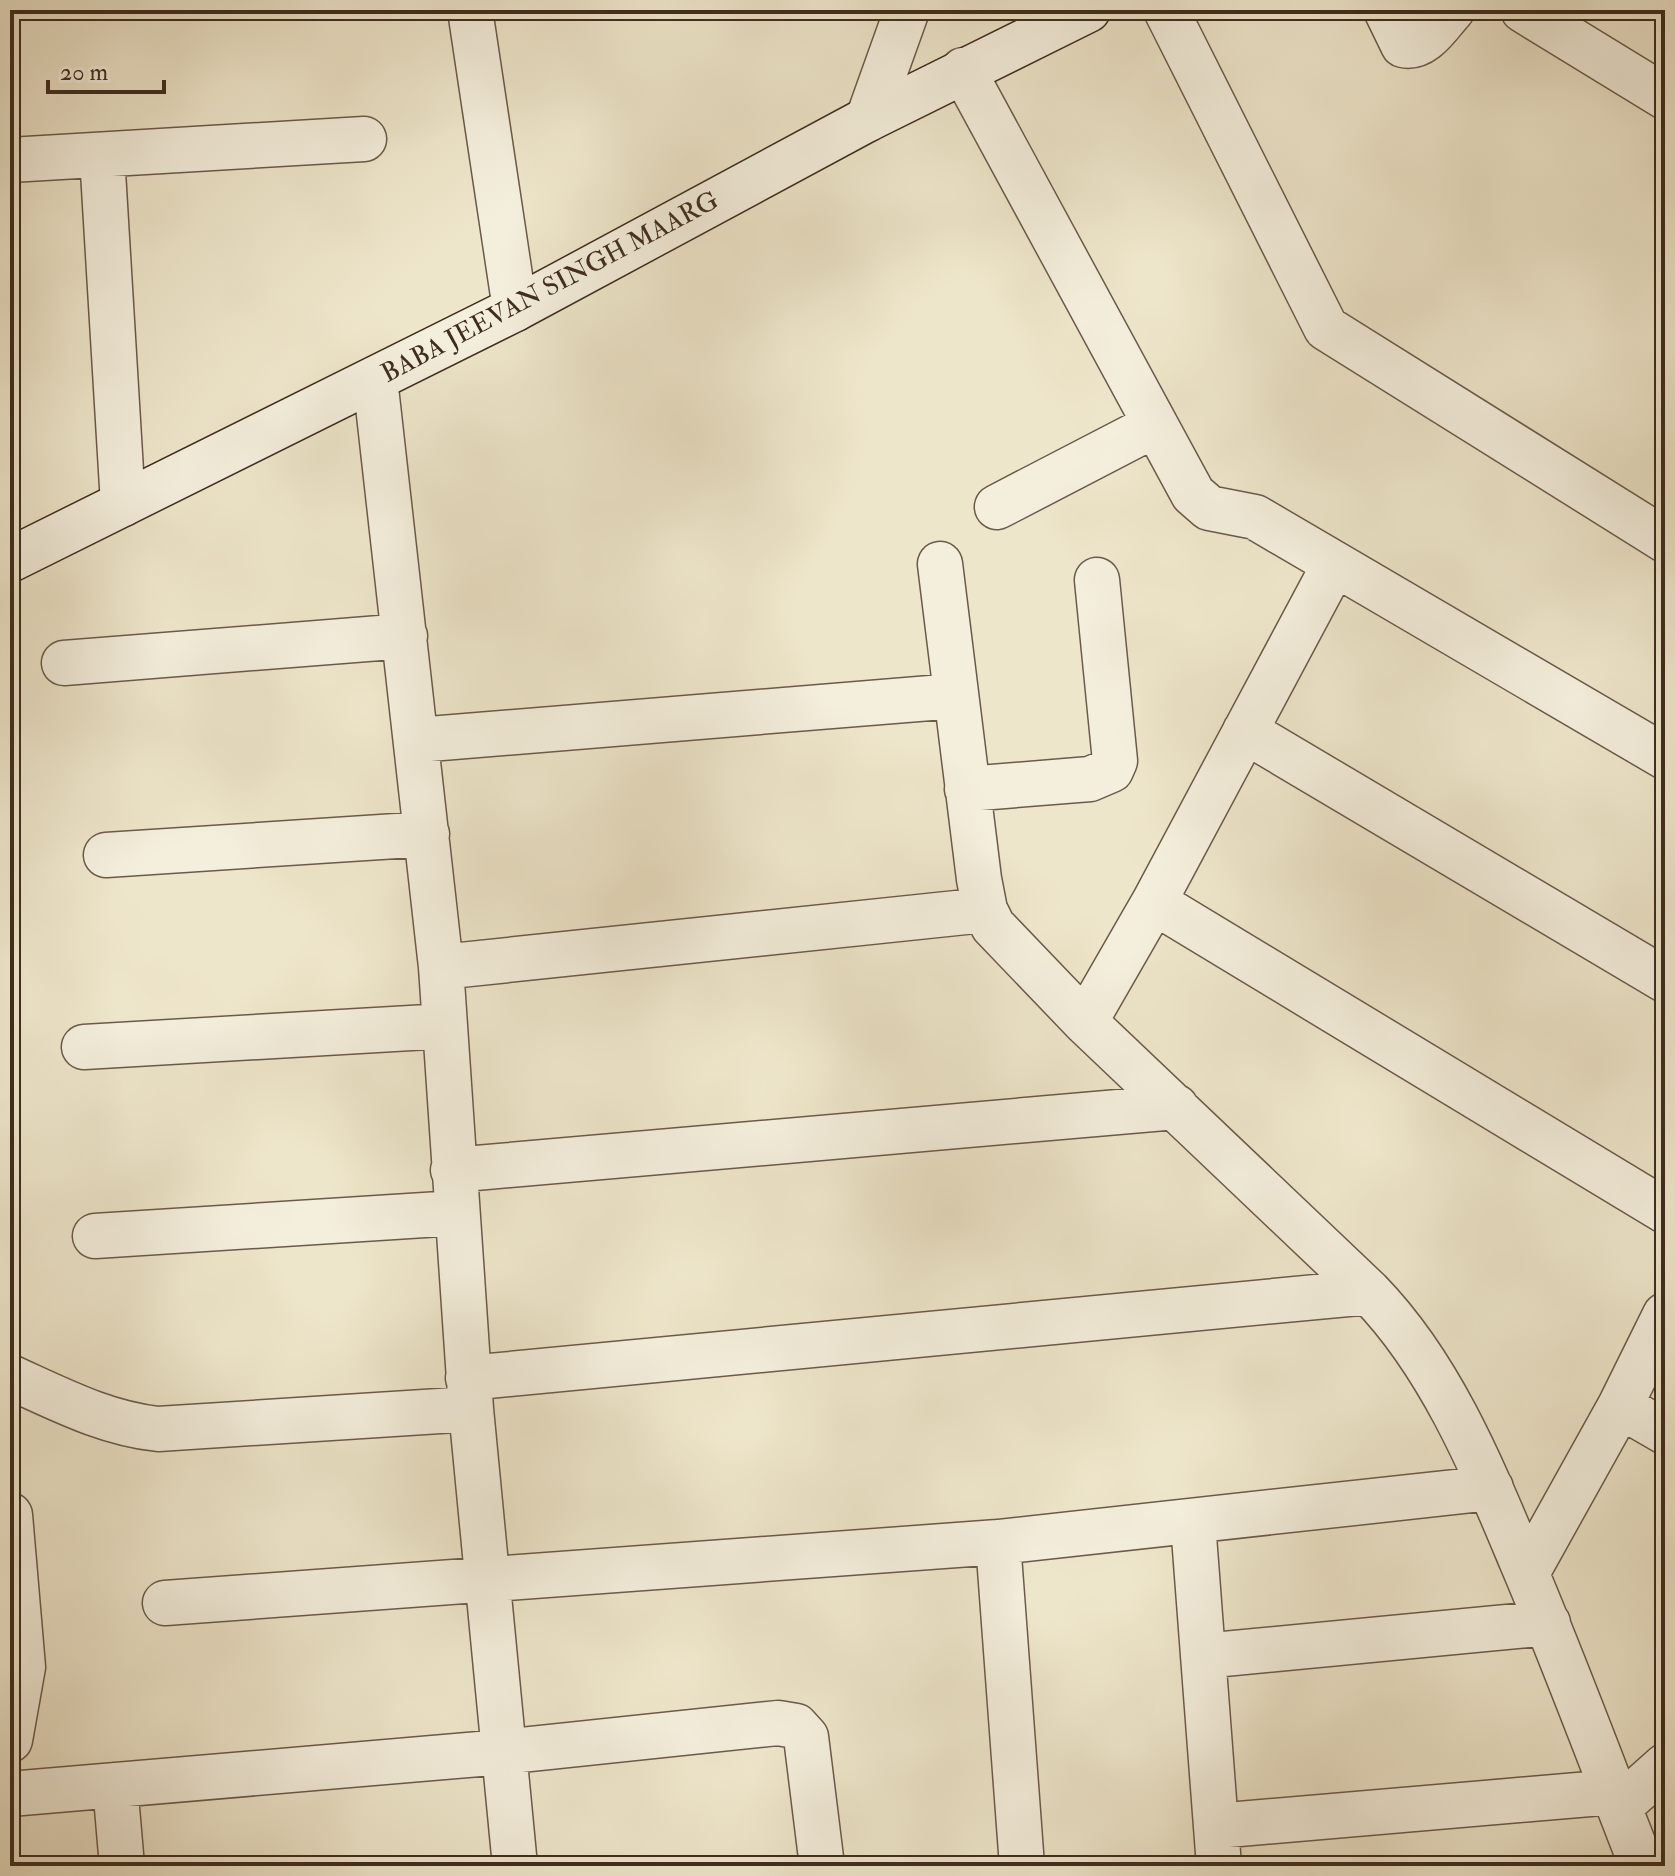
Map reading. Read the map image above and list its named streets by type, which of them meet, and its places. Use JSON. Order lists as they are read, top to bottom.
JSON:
{
  "streets": {
    "street": ["BABA JEEVAN SINGH MAARG"]
  },
  "scale_bar": "20 m"
}
